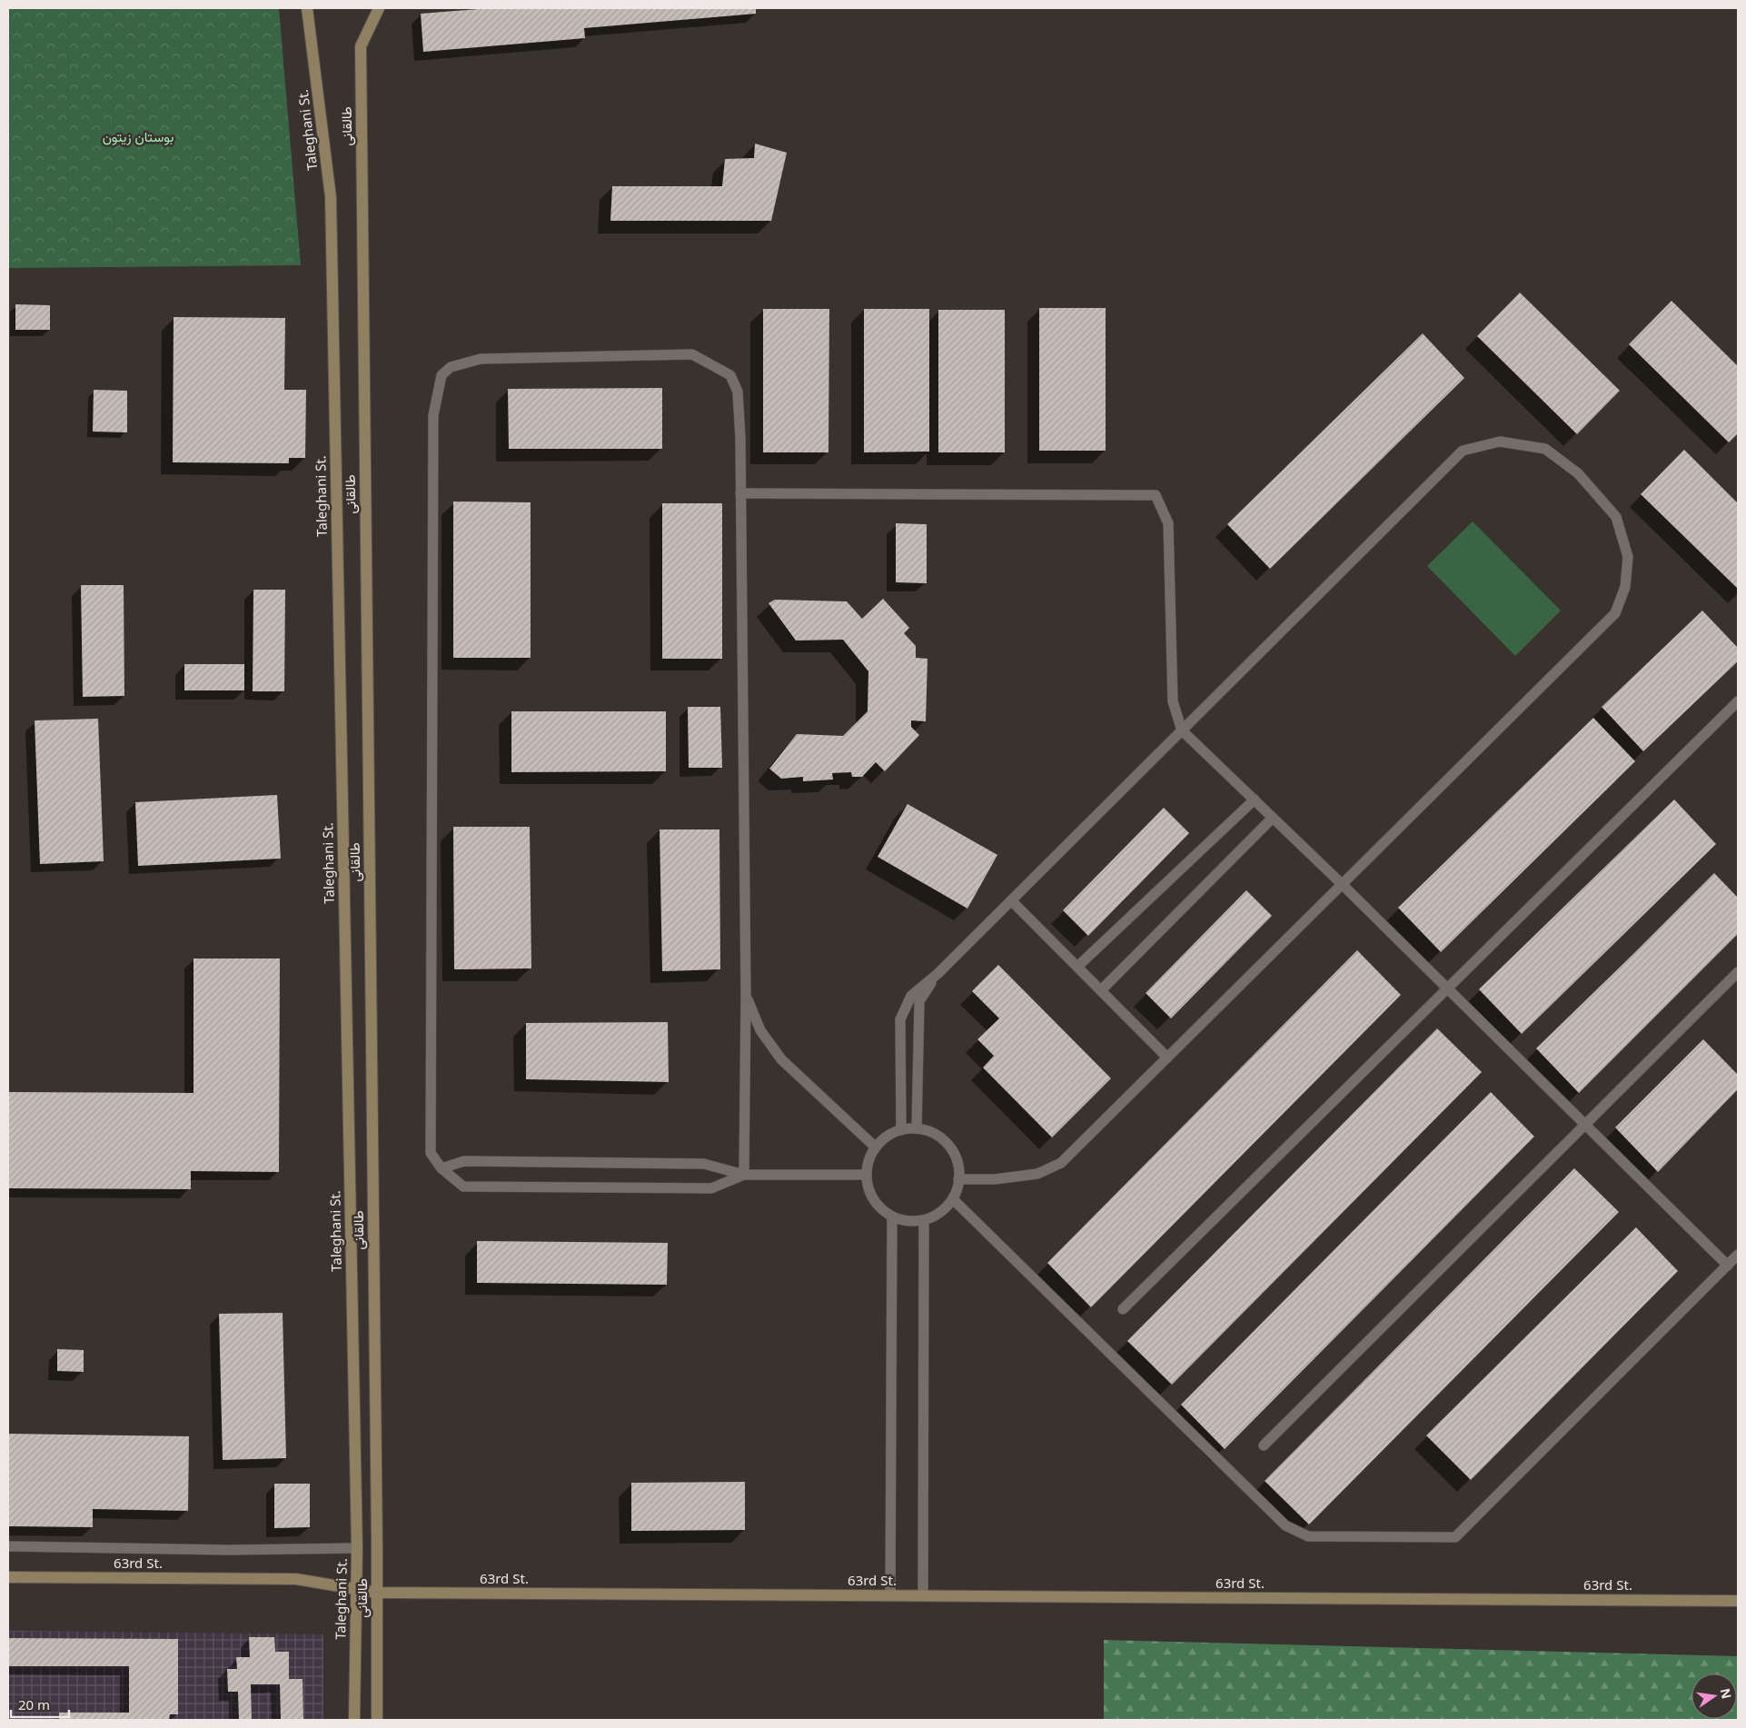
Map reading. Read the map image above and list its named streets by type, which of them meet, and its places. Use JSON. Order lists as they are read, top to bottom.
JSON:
{
  "streets": {
    "street": ["طالقانی", "Taleghani St.", "63rd St."]
  },
  "crossings": [
    ["طالقانی", "63rd St."],
    ["Taleghani St.", "63rd St."]
  ],
  "parks": ["بوستان زیتون"],
  "scale_bar": "20 m",
  "north": "right"
}
